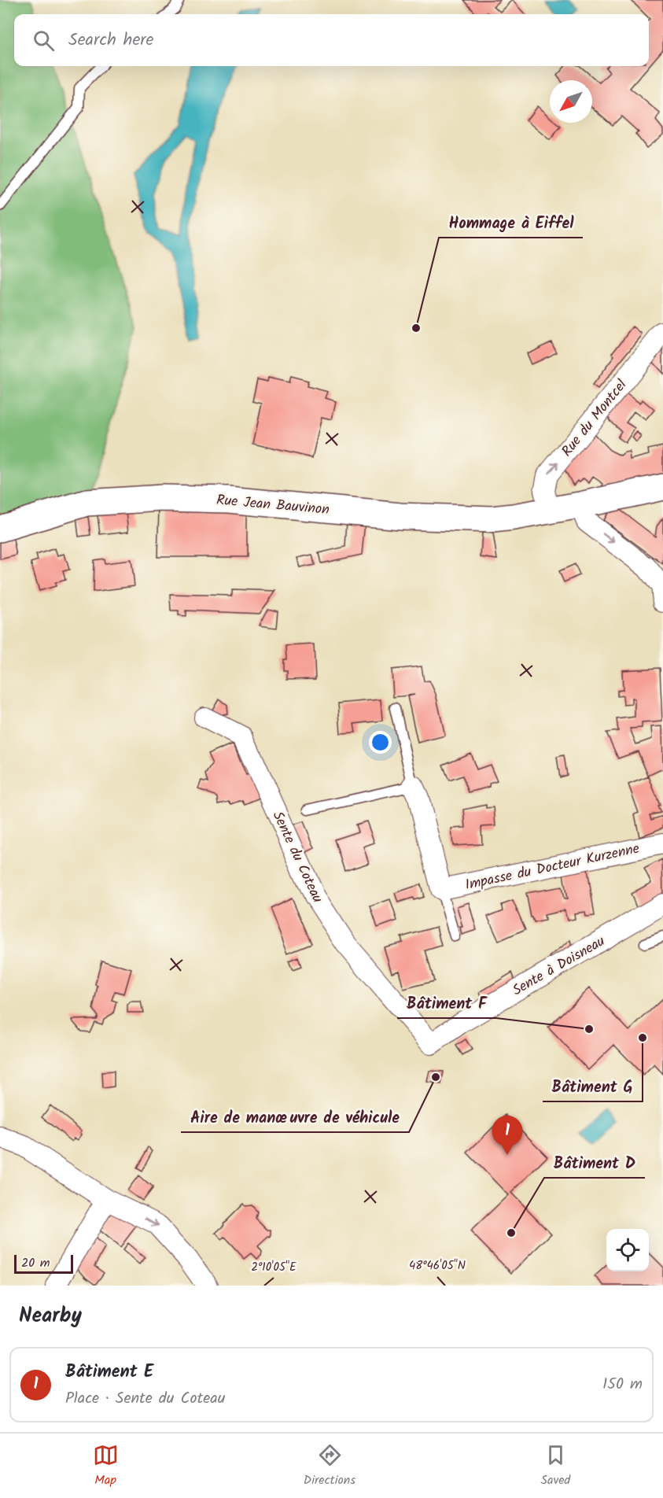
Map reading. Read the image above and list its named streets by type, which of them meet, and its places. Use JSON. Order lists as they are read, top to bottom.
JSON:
{
  "streets": {
    "main road": ["Rue Jean Bauvinon"],
    "street": [
      "Rue du Montcel",
      "Sente du Coteau",
      "Impasse du Docteur Kurzenne",
      "Sente à Doisneau"
    ]
  },
  "crossings": [
    ["Rue du Montcel", "Rue Jean Bauvinon"],
    ["Sente du Coteau", "Sente à Doisneau"]
  ],
  "one_way": ["Rue du Montcel"],
  "places": [
    "Hommage à Eiffel",
    "Bâtiment F",
    "Bâtiment G",
    "Aire de manœuvre de véhicule",
    "Bâtiment D"
  ],
  "scale_bar": "20 m",
  "north": "bottom left",
  "page": {
    "search": "Search here",
    "pins": "1",
    "scale": "20 m",
    "heading": "Nearby",
    "list": [
      {
        "mark": "1",
        "name": "Bâtiment E",
        "note": "Place · Sente du Coteau",
        "value": "150 m"
      }
    ],
    "nav": ["Map", "Directions", "Saved"]
  },
  "coordinates": ["48°46'05\"N", "2°10'05\"E"]
}
